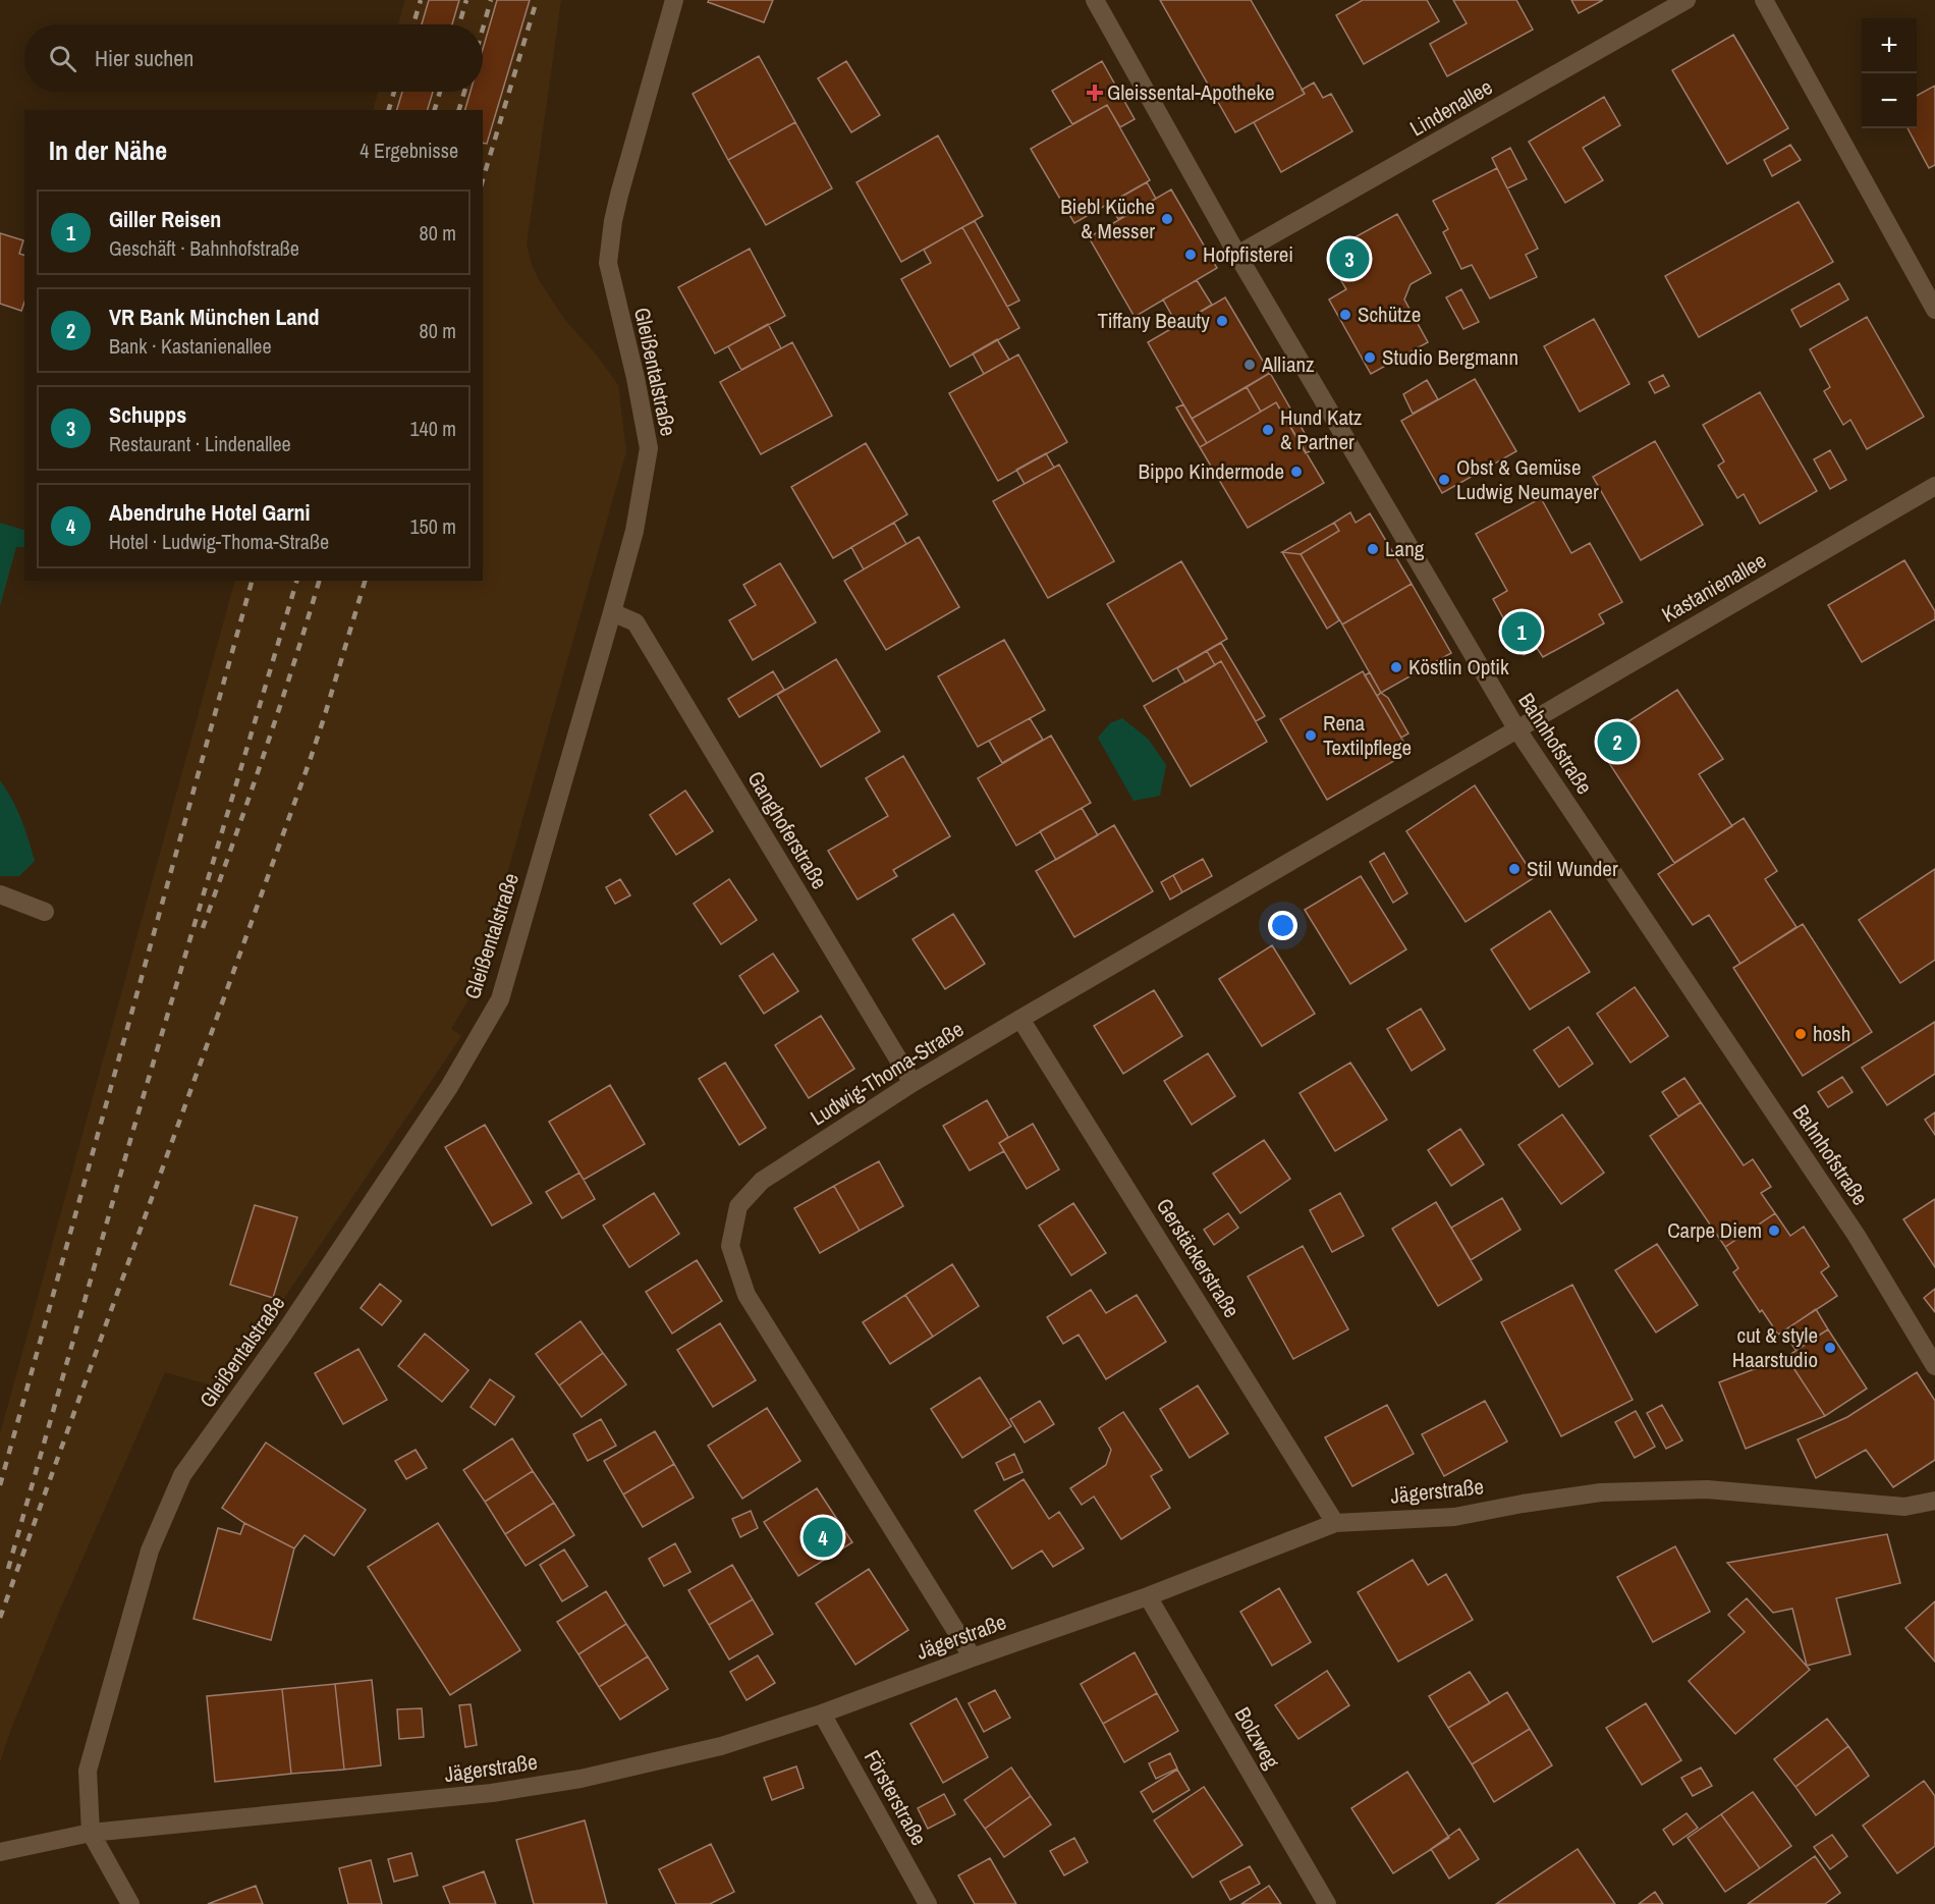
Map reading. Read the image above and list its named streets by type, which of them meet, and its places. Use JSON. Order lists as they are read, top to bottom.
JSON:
{
  "streets": {
    "street": [
      "Lindenallee",
      "Gleißentalstraße",
      "Kastanienallee",
      "Bahnhofstraße",
      "Ganghoferstraße",
      "Ludwig-Thoma-Straße",
      "Gerstäckerstraße",
      "Jägerstraße",
      "Bolzweg",
      "Försterstraße"
    ]
  },
  "crossings": [
    ["Lindenallee", "Bahnhofstraße"],
    ["Gleißentalstraße", "Ganghoferstraße"],
    ["Gleißentalstraße", "Jägerstraße"],
    ["Kastanienallee", "Bahnhofstraße"],
    ["Kastanienallee", "Ludwig-Thoma-Straße"],
    ["Bahnhofstraße", "Ludwig-Thoma-Straße"],
    ["Ganghoferstraße", "Ludwig-Thoma-Straße"],
    ["Ludwig-Thoma-Straße", "Gerstäckerstraße"],
    ["Ludwig-Thoma-Straße", "Jägerstraße"],
    ["Gerstäckerstraße", "Jägerstraße"],
    ["Jägerstraße", "Bolzweg"],
    ["Jägerstraße", "Försterstraße"]
  ],
  "places": {
    "health": ["Gleissental-Apotheke"],
    "other": [
      "Biebl Küche & Messer",
      "Hofpfisterei",
      "Schütze",
      "Tiffany Beauty",
      "Studio Bergmann",
      "Allianz",
      "Hund Katz & Partner",
      "Bippo Kindermode",
      "Obst & Gemüse Ludwig Neumayer",
      "Lang",
      "Köstlin Optik",
      "Rena Textilpflege",
      "Stil Wunder",
      "hosh",
      "Carpe Diem",
      "cut & style Haarstudio"
    ]
  },
  "page": {
    "map_buttons": ["+", "−"],
    "search": "Hier suchen",
    "heading": ["In der Nähe", "4 Ergebnisse"],
    "list": [
      {
        "mark": "1",
        "name": "Giller Reisen",
        "note": "Geschäft · Bahnhofstraße",
        "value": "80 m"
      },
      {
        "mark": "2",
        "name": "VR Bank München Land",
        "note": "Bank · Kastanienallee",
        "value": "80 m"
      },
      {
        "mark": "3",
        "name": "Schupps",
        "note": "Restaurant · Lindenallee",
        "value": "140 m"
      },
      {
        "mark": "4",
        "name": "Abendruhe Hotel Garni",
        "note": "Hotel · Ludwig-Thoma-Straße",
        "value": "150 m"
      }
    ],
    "pins": [
      "3",
      "1",
      "2",
      "4"
    ]
  }
}
